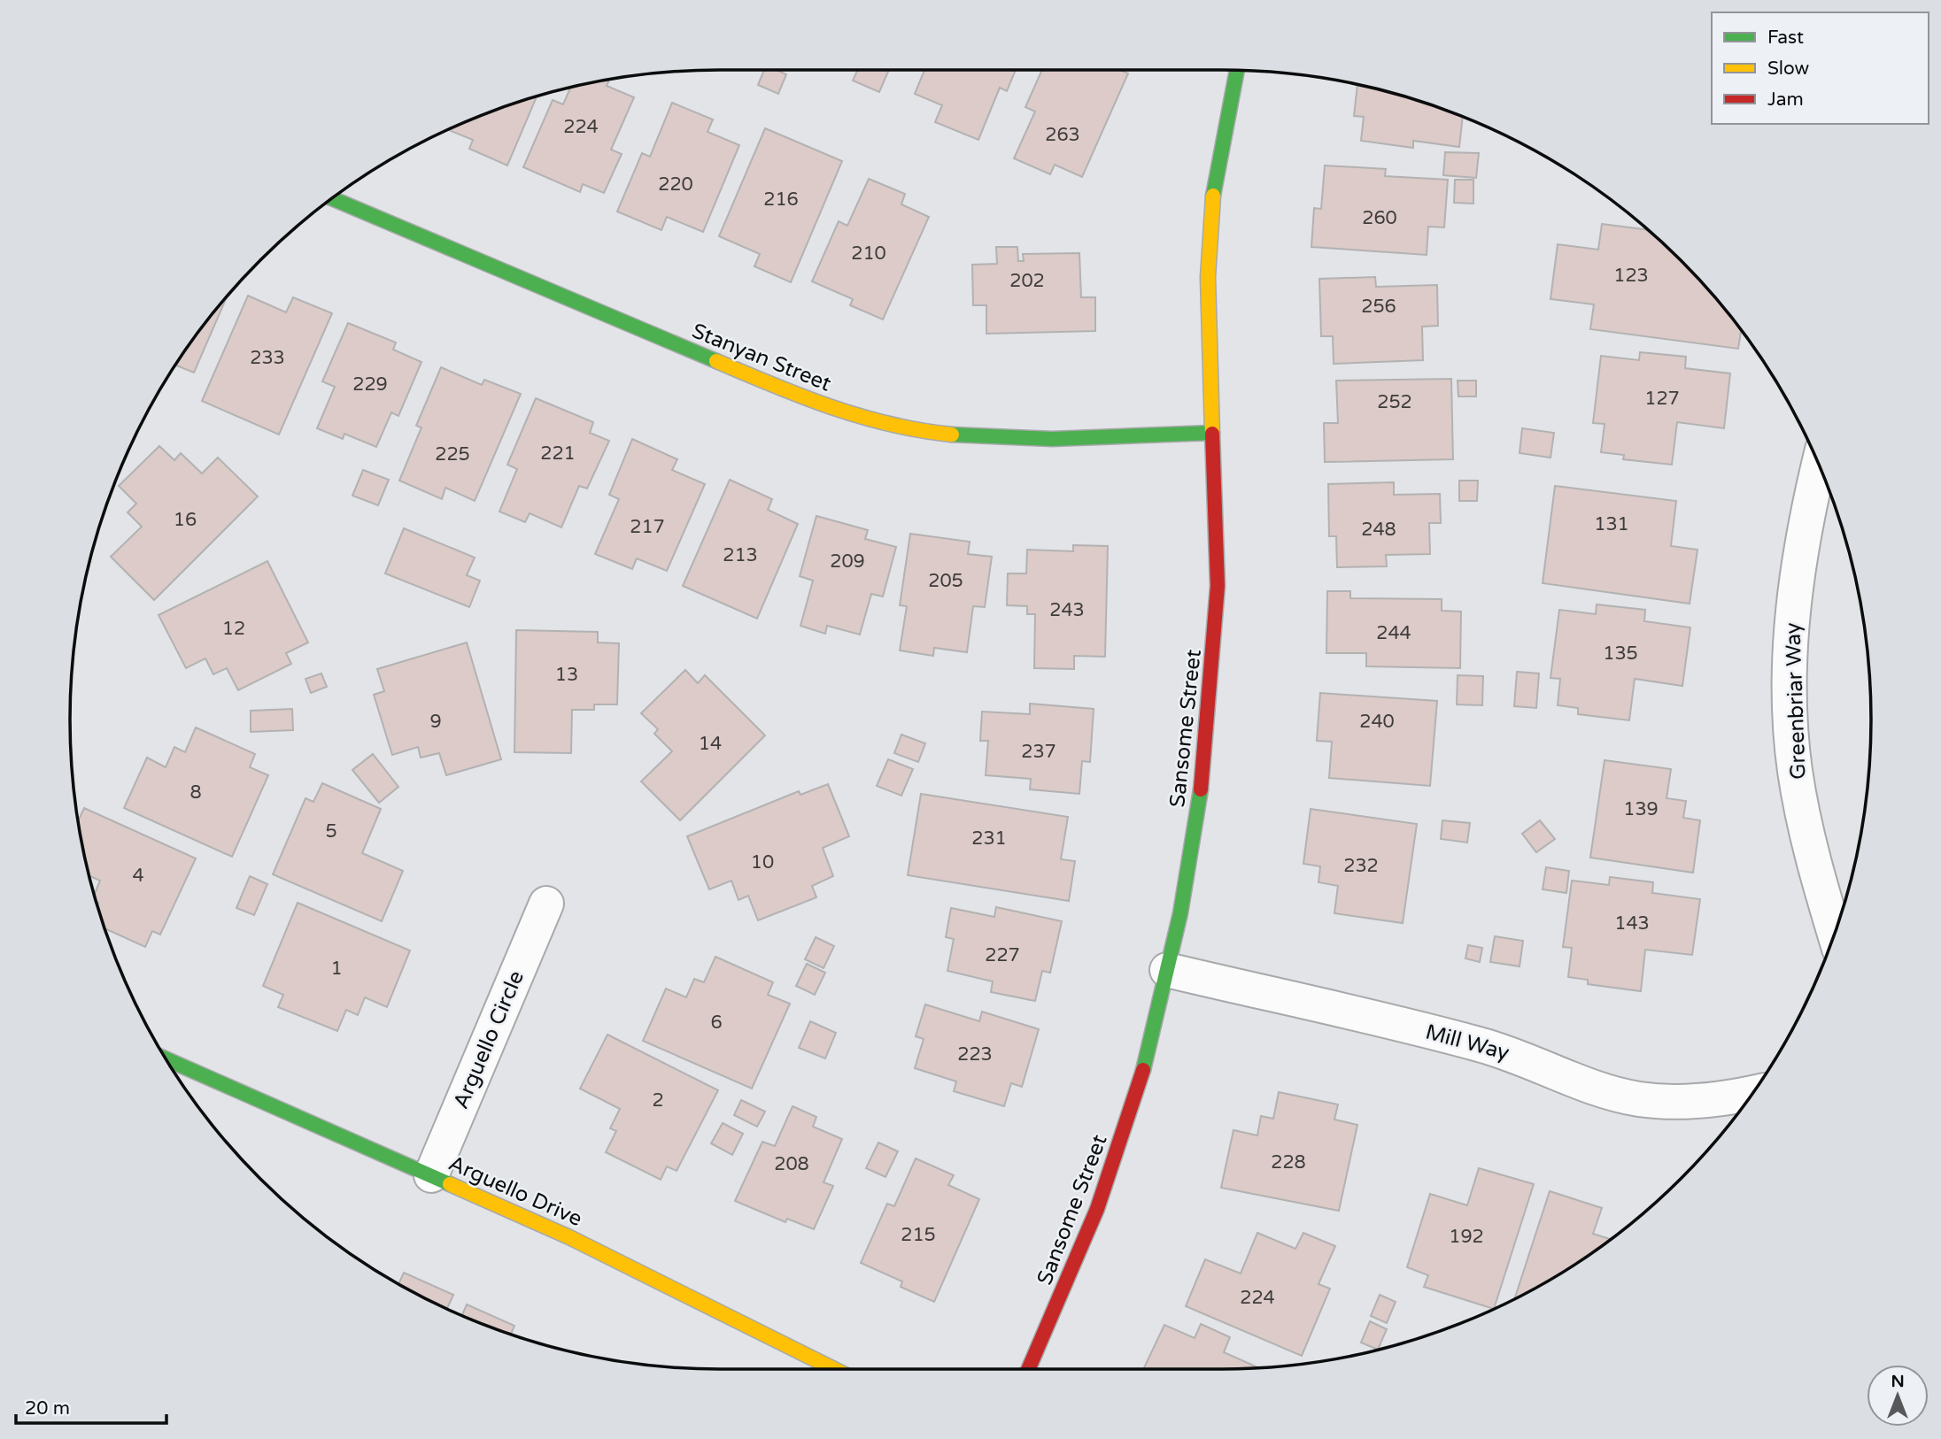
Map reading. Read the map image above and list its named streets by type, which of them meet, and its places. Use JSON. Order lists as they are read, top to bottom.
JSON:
{
  "streets": {
    "street": [
      "Stanyan Street",
      "Greenbriar Way",
      "Sansome Street",
      "Arguello Circle",
      "Mill Way",
      "Arguello Drive"
    ]
  },
  "crossings": [
    ["Stanyan Street", "Sansome Street"],
    ["Sansome Street", "Mill Way"],
    ["Arguello Circle", "Arguello Drive"]
  ],
  "house_numbers": [
    "224",
    "263",
    "220",
    "216",
    "260",
    "210",
    "123",
    "202",
    "256",
    "233",
    "229",
    "127",
    "252",
    "221",
    "225",
    "16",
    "131",
    "217",
    "248",
    "213",
    "209",
    "205",
    "243",
    "12",
    "244",
    "135",
    "13",
    "9",
    "240",
    "14",
    "237",
    "8",
    "139",
    "5",
    "231",
    "10",
    "232",
    "4",
    "143",
    "227",
    "1",
    "6",
    "223",
    "2",
    "228",
    "208",
    "215",
    "192",
    "224"
  ],
  "legend": ["Fast", "Slow", "Jam"],
  "scale_bar": "20 m",
  "north": "top"
}
